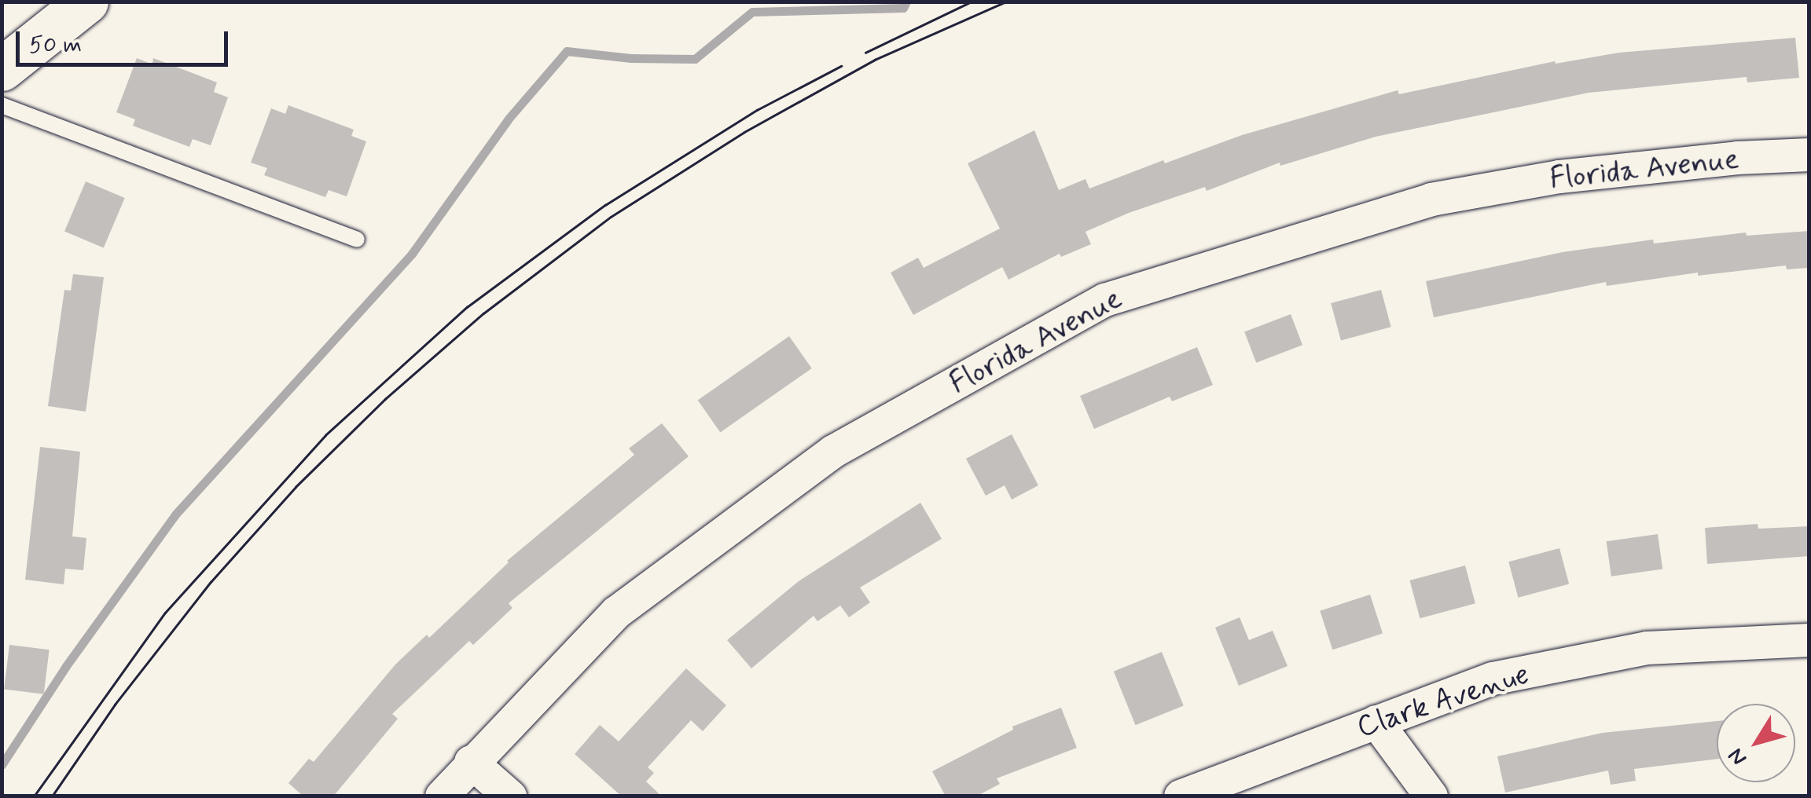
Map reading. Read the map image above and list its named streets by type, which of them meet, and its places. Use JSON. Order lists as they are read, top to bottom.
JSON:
{
  "streets": {
    "street": ["Florida Avenue", "Clark Avenue"]
  },
  "scale_bar": "50 m",
  "north": "bottom left"
}
